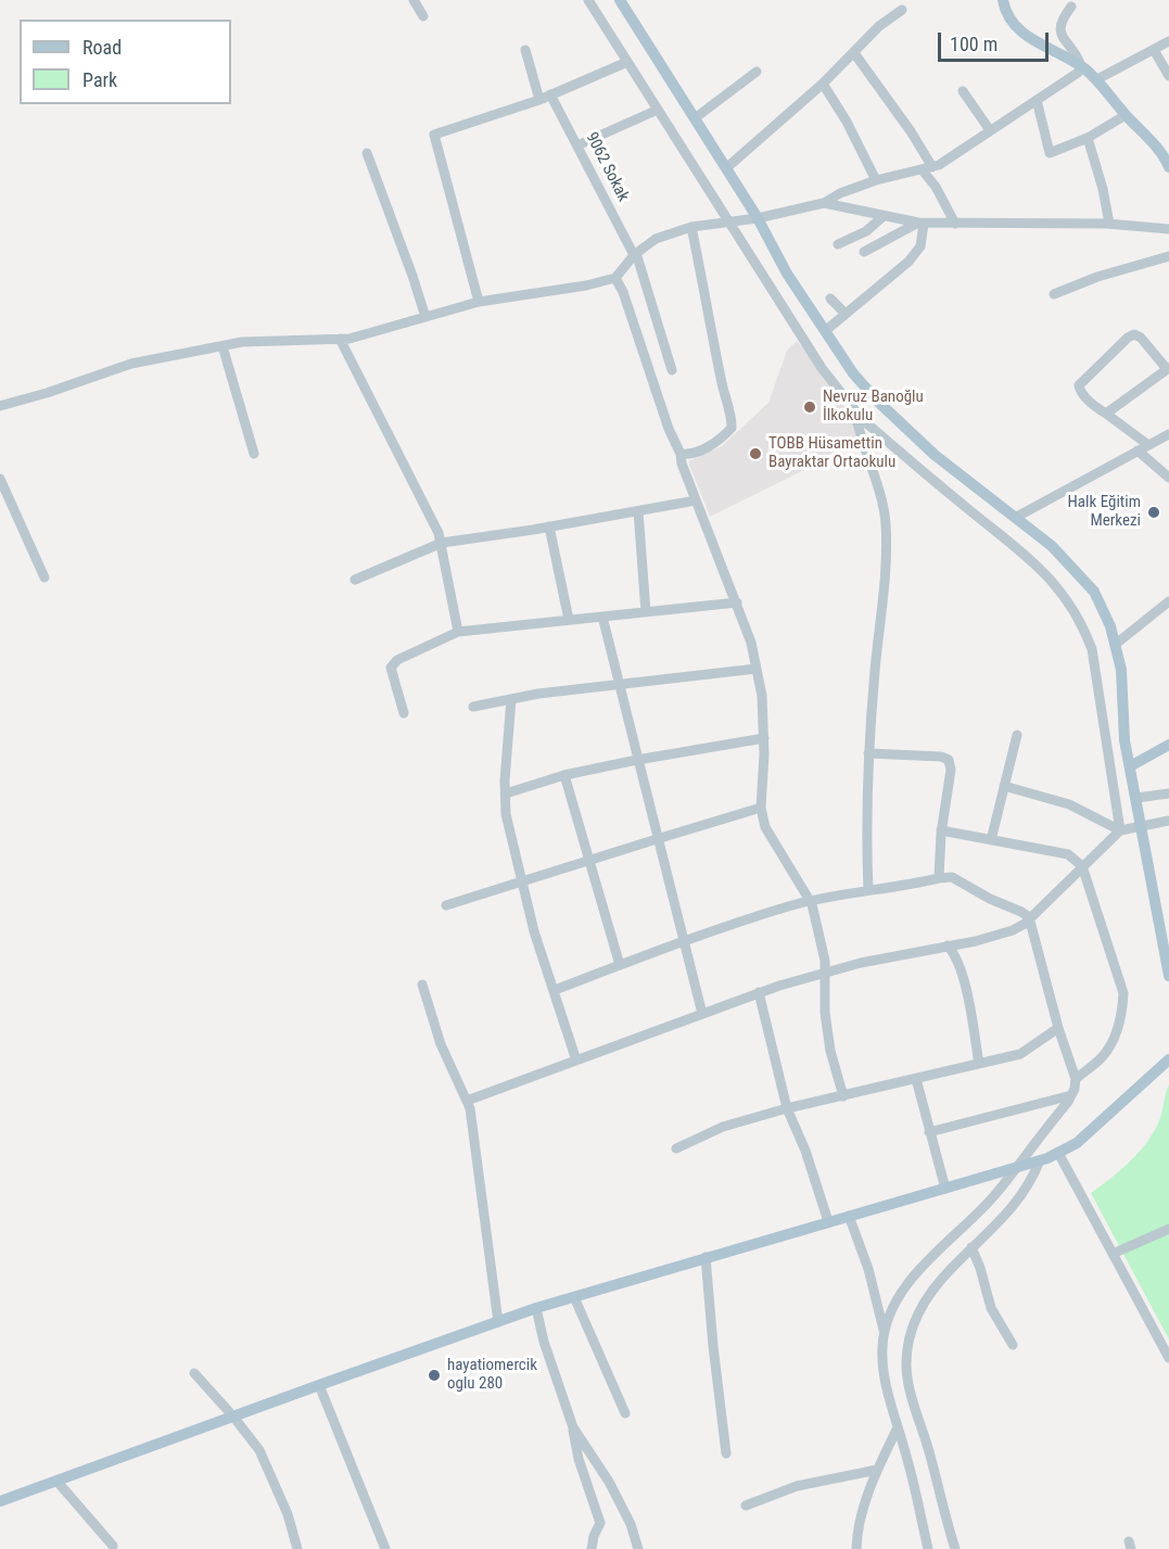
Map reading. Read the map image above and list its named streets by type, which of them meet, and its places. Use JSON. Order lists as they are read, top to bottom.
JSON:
{
  "streets": {
    "street": ["9062 Sokak"]
  },
  "places": [
    "Nevruz Banoğlu İlkokulu",
    "TOBB Hüsamettin Bayraktar Ortaokulu",
    "Halk Eğitim Merkezi",
    "hayatiomercik oglu 280"
  ],
  "legend": ["Road", "Park"],
  "scale_bar": "100 m"
}
